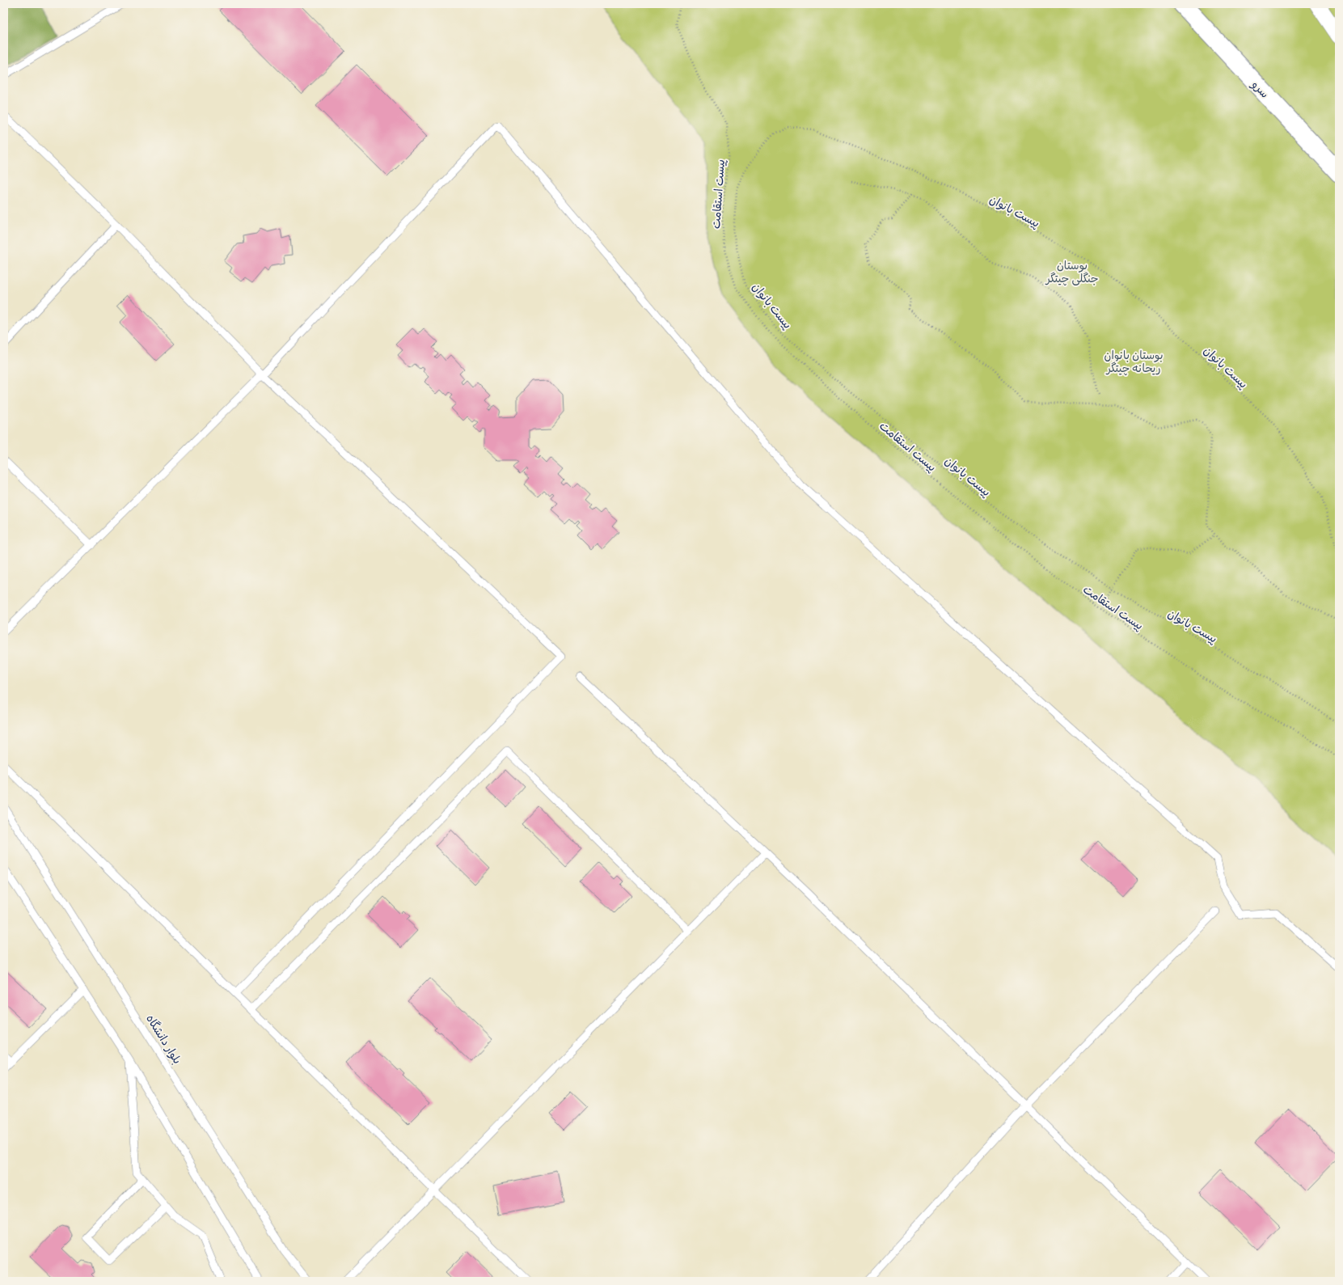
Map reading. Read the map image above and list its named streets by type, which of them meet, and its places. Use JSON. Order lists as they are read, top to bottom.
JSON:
{
  "streets": {
    "street": ["سرو"],
    "lane": ["بلوار دانشگاه"],
    "path": ["پیست استقامت", "پیست بانوان"]
  },
  "parks": ["بوستان جنگلی چیتگر", "بوستان بانوان ریحانه چیتگر"]
}
